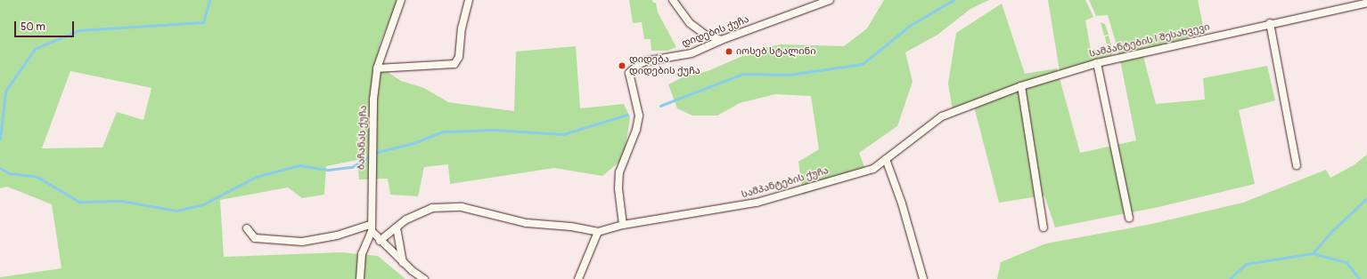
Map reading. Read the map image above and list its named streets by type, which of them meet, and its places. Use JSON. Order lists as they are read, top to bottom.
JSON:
{
  "streets": {
    "street": [
      "დიდების ქუჩა",
      "სამპანტების I შესახვევი",
      "ბაჩანას ქუჩა",
      "სამპანტების ქუჩა"
    ]
  },
  "crossings": [
    ["დიდების ქუჩა", "სამპანტების ქუჩა"],
    ["სამპანტების I შესახვევი", "სამპანტების ქუჩა"]
  ],
  "places": ["იოსებ სტალინი", "დიდება დიდების ქუჩა"],
  "scale_bar": "50 m"
}
